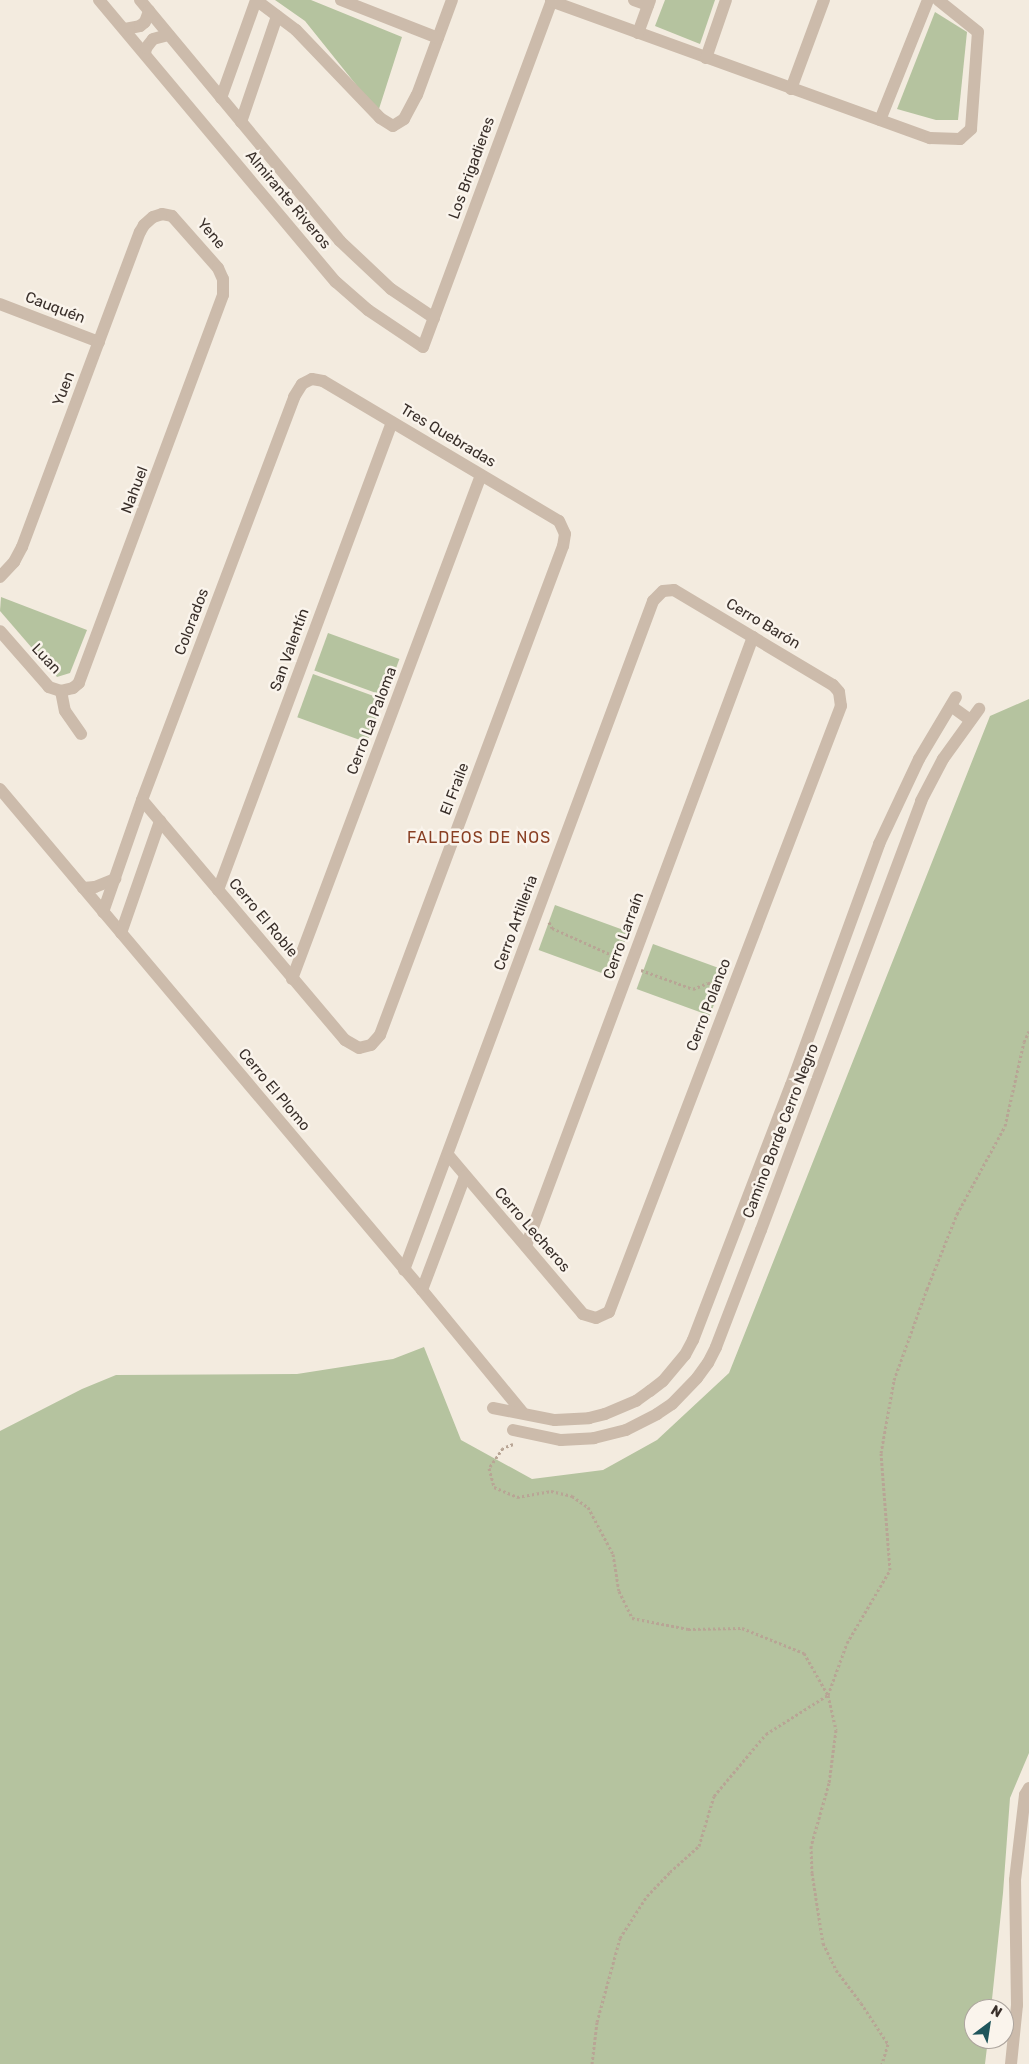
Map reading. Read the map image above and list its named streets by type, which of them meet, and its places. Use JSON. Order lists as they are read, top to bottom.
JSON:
{
  "streets": {
    "street": [
      "Los Brigadieres",
      "Almirante Riveros",
      "Yene",
      "Cauquén",
      "Yuen",
      "Tres Quebradas",
      "Nahuel",
      "Colorados",
      "Cerro Barón",
      "San Valentín",
      "Luan",
      "Cerro La Paloma",
      "El Fraile",
      "Cerro El Roble",
      "Cerro Artilleria",
      "Cerro Larraín",
      "Cerro Polanco",
      "Cerro El Plomo",
      "Camino Borde Cerro Negro",
      "Cerro Lecheros"
    ]
  },
  "crossings": [
    ["Los Brigadieres", "Almirante Riveros"],
    ["Yene", "Yuen"],
    ["Yene", "Nahuel"],
    ["Cauquén", "Yuen"],
    ["Tres Quebradas", "Colorados"],
    ["Tres Quebradas", "San Valentín"],
    ["Tres Quebradas", "Cerro La Paloma"],
    ["Tres Quebradas", "El Fraile"],
    ["Nahuel", "Luan"],
    ["Colorados", "Cerro El Roble"],
    ["Colorados", "Cerro El Plomo"],
    ["Cerro Barón", "Cerro Artilleria"],
    ["Cerro Barón", "Cerro Larraín"],
    ["Cerro Barón", "Cerro Polanco"],
    ["San Valentín", "Cerro El Roble"],
    ["Cerro La Paloma", "Cerro El Roble"],
    ["El Fraile", "Cerro El Roble"],
    ["Cerro Artilleria", "Cerro El Plomo"],
    ["Cerro Artilleria", "Cerro Lecheros"],
    ["Cerro Larraín", "Cerro Lecheros"],
    ["Cerro Polanco", "Cerro Lecheros"],
    ["Cerro El Plomo", "Camino Borde Cerro Negro"]
  ],
  "districts": ["FALDEOS DE NOS"],
  "north": "top right"
}
